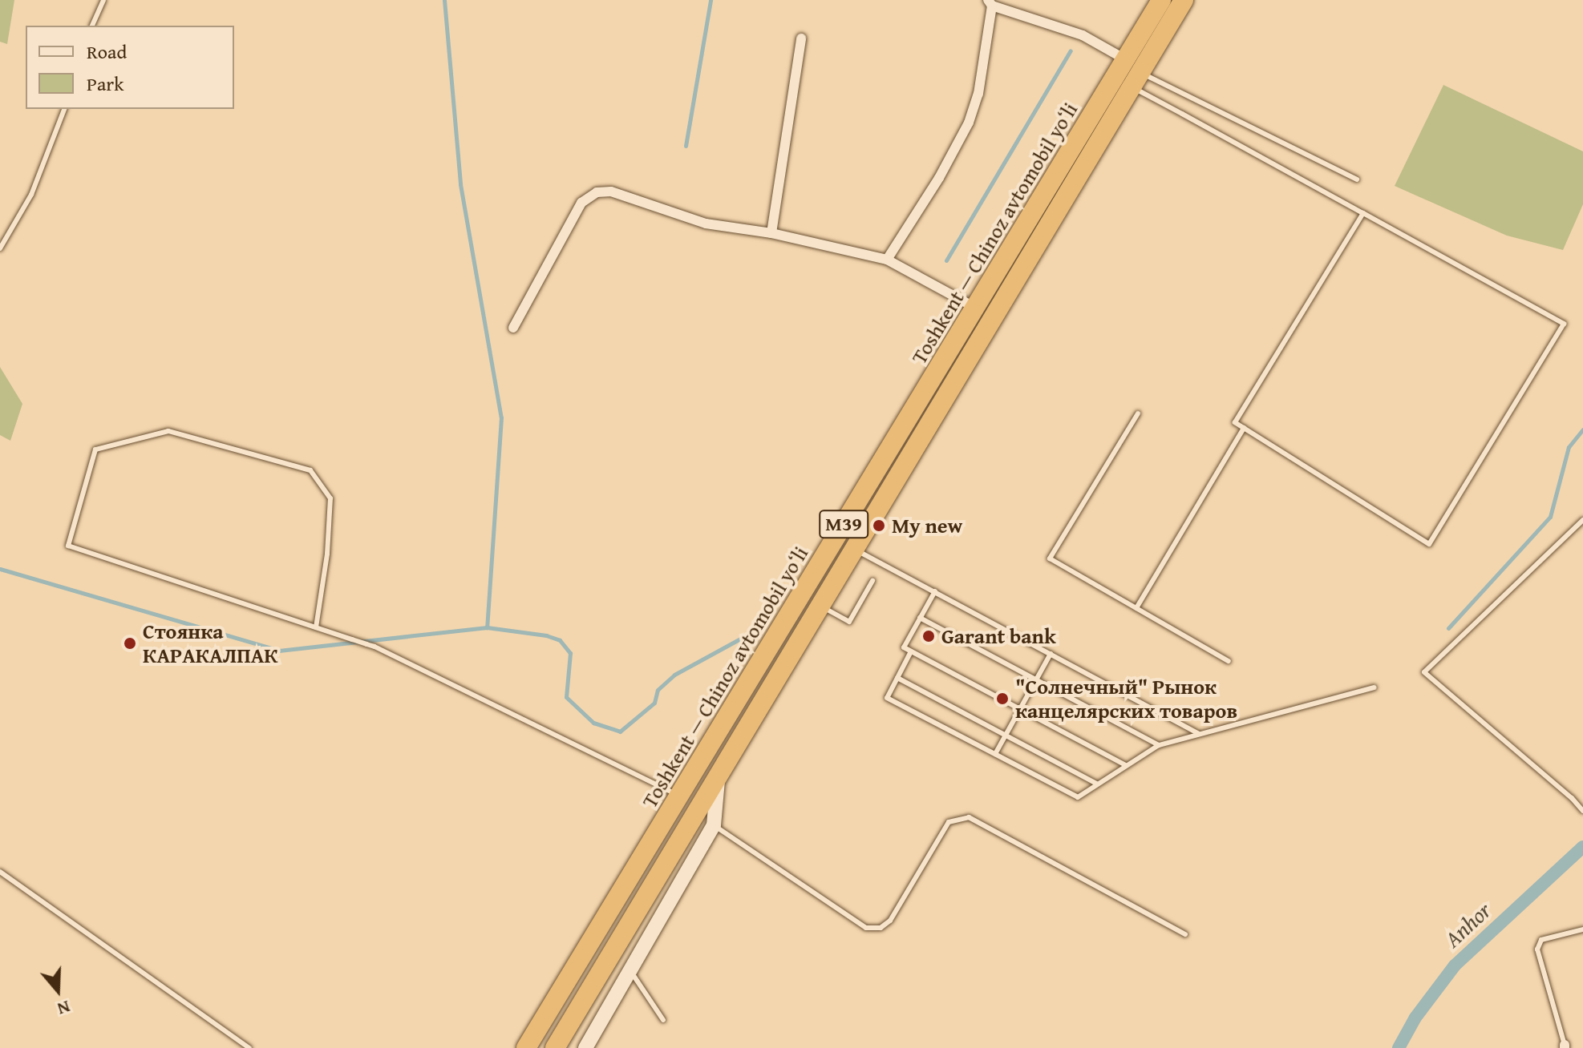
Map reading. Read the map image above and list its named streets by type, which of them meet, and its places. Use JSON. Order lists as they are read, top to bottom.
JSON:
{
  "streets": {
    "highway": ["Toshkent — Chinoz avtomobil yoʻli", "M39"]
  },
  "crossings": [
    ["Toshkent — Chinoz avtomobil yoʻli", "M39"]
  ],
  "water": ["Anhor"],
  "places": [
    "My new",
    "Garant bank",
    "Стоянка КАРАКАЛПАК",
    "\"Солнечный\" Рынок канцелярских товаров"
  ],
  "legend": ["Road", "Park"],
  "north": "bottom"
}
